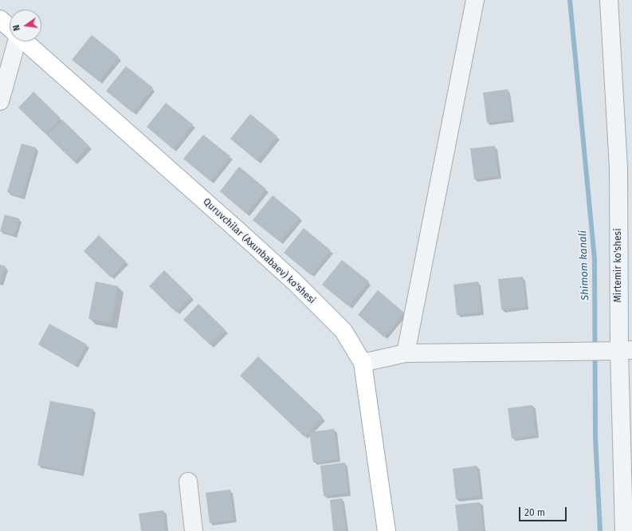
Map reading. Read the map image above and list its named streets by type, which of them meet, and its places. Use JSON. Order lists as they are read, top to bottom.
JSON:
{
  "streets": {
    "main road": ["Quruvchilar (Axunbabaev) ko'shesi"],
    "street": ["Mirtemir ko'shesi"]
  },
  "water": ["Shimom kanali"],
  "scale_bar": "20 m",
  "north": "left"
}
